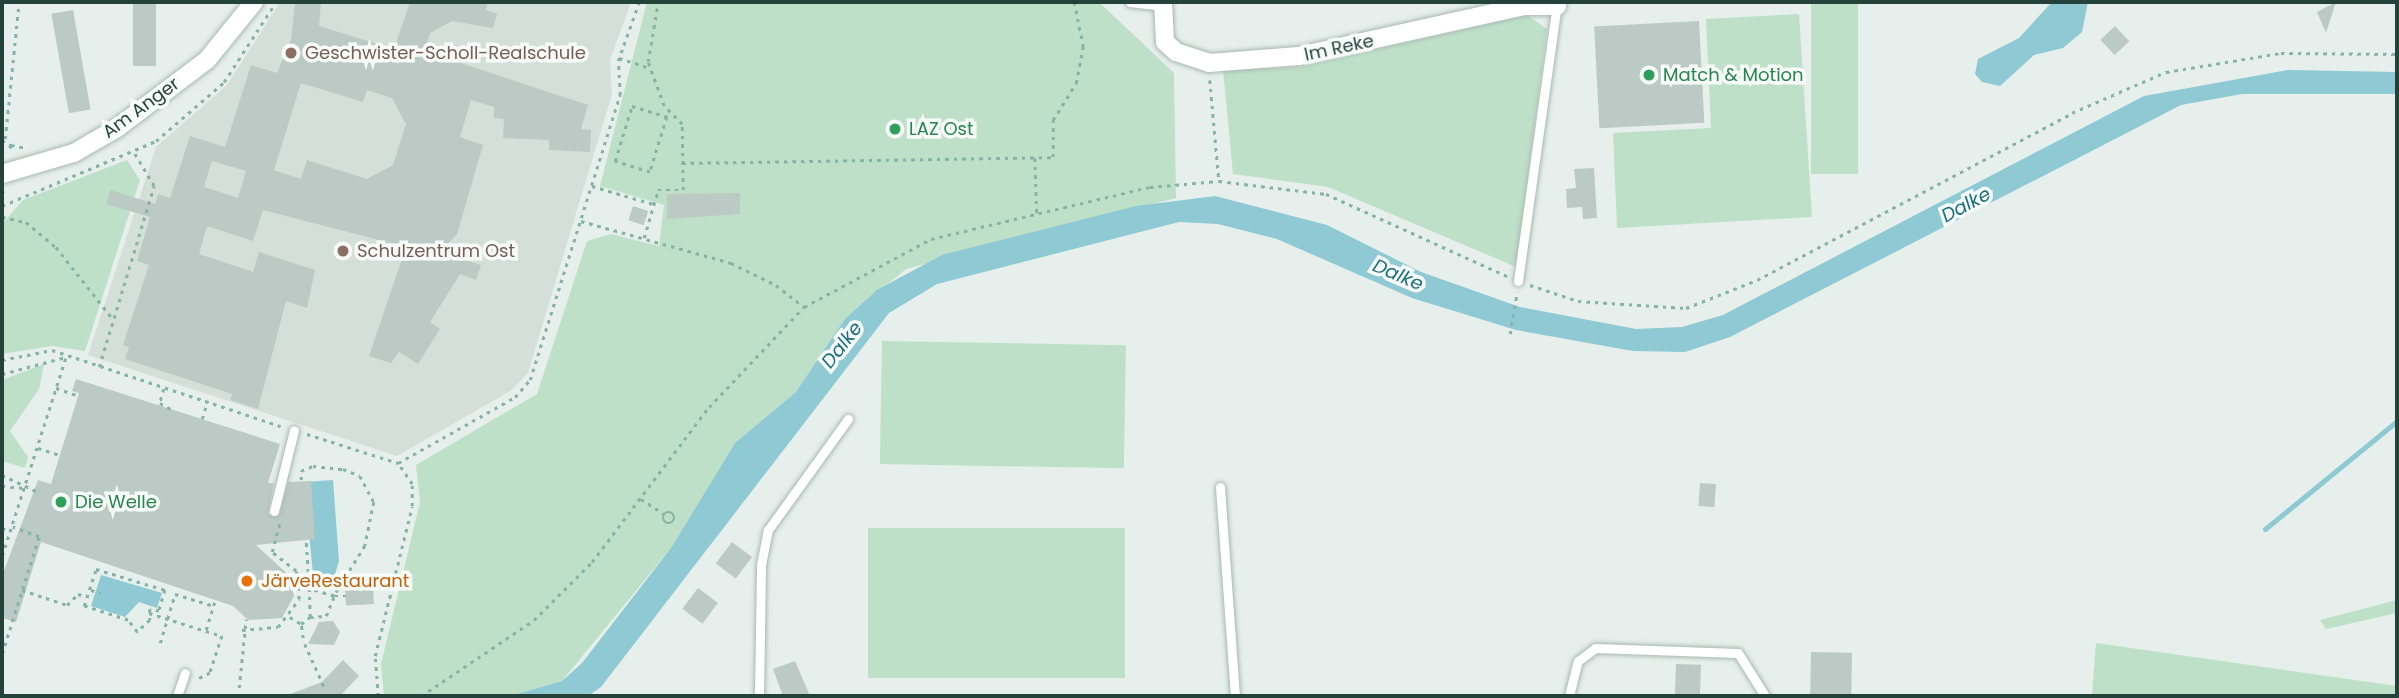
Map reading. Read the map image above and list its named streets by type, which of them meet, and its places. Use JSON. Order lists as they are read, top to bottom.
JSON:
{
  "streets": {
    "street": ["Im Reke", "Am Anger"]
  },
  "water": ["Dalke"],
  "places": [
    "Geschwister-Scholl-Realschule",
    "Match & Motion",
    "LAZ Ost",
    "Schulzentrum Ost",
    "Die Welle",
    "JärveRestaurant"
  ]
}
